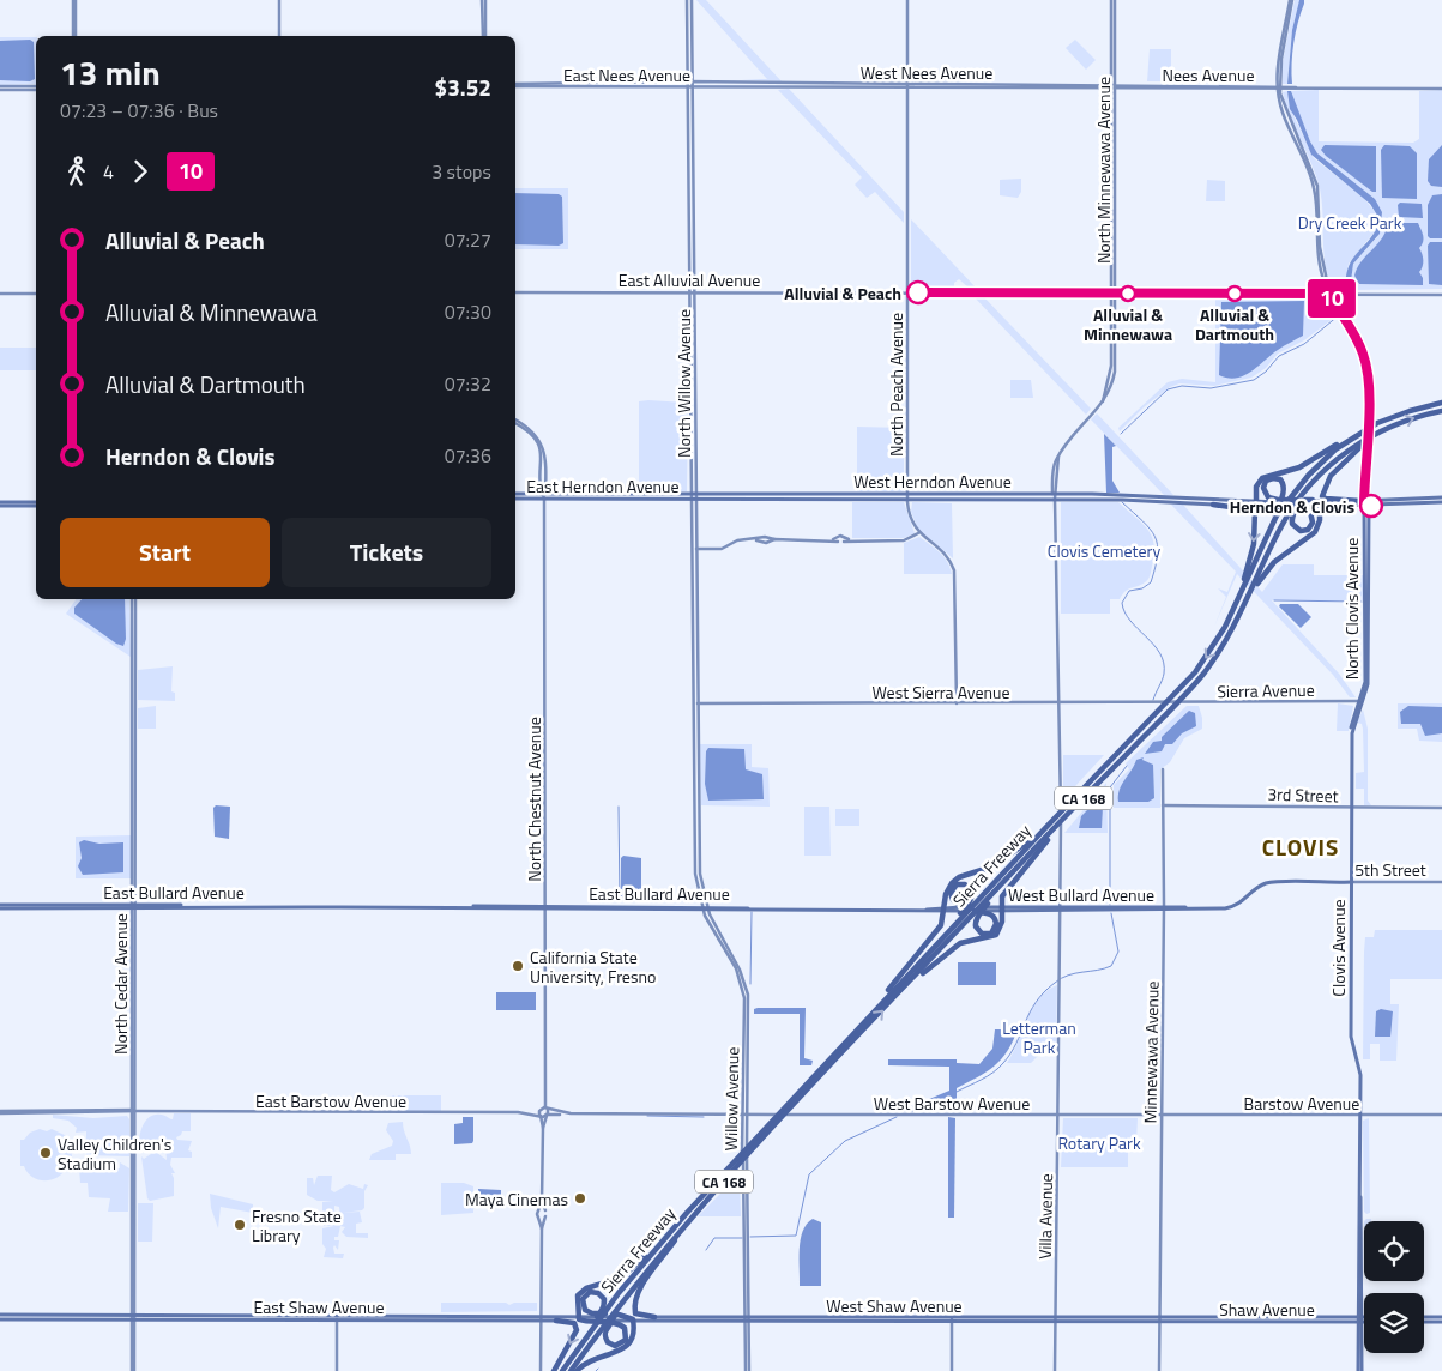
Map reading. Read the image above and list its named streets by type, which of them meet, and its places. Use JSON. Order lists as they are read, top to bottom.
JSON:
{
  "streets": {
    "highway": ["CA 168", "Sierra Freeway"],
    "main road": [
      "West Nees Avenue",
      "East Nees Avenue",
      "Nees Avenue",
      "North Minnewawa Avenue",
      "East Alluvial Avenue",
      "North Willow Avenue",
      "North Peach Avenue",
      "West Herndon Avenue",
      "East Herndon Avenue",
      "North Clovis Avenue",
      "Sierra Avenue",
      "West Sierra Avenue",
      "3rd Street",
      "North Chestnut Avenue",
      "5th Street",
      "East Bullard Avenue",
      "West Bullard Avenue",
      "Clovis Avenue",
      "North Cedar Avenue",
      "Minnewawa Avenue",
      "Willow Avenue",
      "East Barstow Avenue",
      "West Barstow Avenue",
      "Barstow Avenue",
      "Villa Avenue",
      "West Shaw Avenue",
      "East Shaw Avenue",
      "Shaw Avenue"
    ]
  },
  "crossings": [
    ["West Nees Avenue", "East Nees Avenue"],
    ["West Nees Avenue", "Nees Avenue"],
    ["West Nees Avenue", "North Minnewawa Avenue"],
    ["West Nees Avenue", "North Peach Avenue"],
    ["East Nees Avenue", "North Willow Avenue"],
    ["Nees Avenue", "North Minnewawa Avenue"],
    ["Nees Avenue", "North Clovis Avenue"],
    ["North Minnewawa Avenue", "East Alluvial Avenue"],
    ["North Minnewawa Avenue", "Villa Avenue"],
    ["East Alluvial Avenue", "North Willow Avenue"],
    ["East Alluvial Avenue", "North Peach Avenue"],
    ["East Alluvial Avenue", "North Clovis Avenue"],
    ["North Willow Avenue", "West Herndon Avenue"],
    ["North Willow Avenue", "East Herndon Avenue"],
    ["North Willow Avenue", "West Sierra Avenue"],
    ["North Willow Avenue", "East Bullard Avenue"],
    ["North Willow Avenue", "Willow Avenue"],
    ["North Peach Avenue", "West Herndon Avenue"],
    ["West Herndon Avenue", "East Herndon Avenue"],
    ["West Herndon Avenue", "Villa Avenue"],
    ["East Herndon Avenue", "North Chestnut Avenue"],
    ["North Clovis Avenue", "Sierra Avenue"],
    ["North Clovis Avenue", "Clovis Avenue"],
    ["Sierra Avenue", "West Sierra Avenue"],
    ["Sierra Avenue", "Clovis Avenue"],
    ["West Sierra Avenue", "Villa Avenue"],
    ["3rd Street", "Clovis Avenue"],
    ["3rd Street", "Minnewawa Avenue"],
    ["North Chestnut Avenue", "East Bullard Avenue"],
    ["North Chestnut Avenue", "East Barstow Avenue"],
    ["5th Street", "West Bullard Avenue"],
    ["5th Street", "Clovis Avenue"],
    ["5th Street", "Minnewawa Avenue"],
    ["East Bullard Avenue", "North Cedar Avenue"],
    ["East Bullard Avenue", "Willow Avenue"],
    ["West Bullard Avenue", "Minnewawa Avenue"],
    ["West Bullard Avenue", "Villa Avenue"],
    ["Clovis Avenue", "Barstow Avenue"],
    ["Clovis Avenue", "Shaw Avenue"],
    ["North Cedar Avenue", "East Barstow Avenue"],
    ["North Cedar Avenue", "East Shaw Avenue"],
    ["Minnewawa Avenue", "West Barstow Avenue"],
    ["Minnewawa Avenue", "Barstow Avenue"],
    ["Minnewawa Avenue", "West Shaw Avenue"],
    ["Minnewawa Avenue", "Shaw Avenue"],
    ["Willow Avenue", "West Barstow Avenue"],
    ["Willow Avenue", "West Shaw Avenue"],
    ["West Barstow Avenue", "Barstow Avenue"],
    ["West Barstow Avenue", "Villa Avenue"],
    ["Villa Avenue", "West Shaw Avenue"],
    ["West Shaw Avenue", "East Shaw Avenue"],
    ["West Shaw Avenue", "Shaw Avenue"]
  ],
  "districts": ["CLOVIS"],
  "parks": [
    "Dry Creek Park",
    "Clovis Cemetery",
    "Letterman Park",
    "Rotary Park"
  ],
  "places": [
    "Alluvial & Peach",
    "Alluvial & Minnewawa",
    "Alluvial & Dartmouth",
    "Herndon & Clovis",
    "California State University, Fresno",
    "Valley Children's Stadium",
    "Maya Cinemas",
    "Fresno State Library"
  ],
  "lines": ["bus line 10"],
  "page": {
    "on_map": "10",
    "heading": ["13 min", "07:23 – 07:36 · Bus", "$3.52"],
    "legs": ["4", "10", "3 stops"],
    "list": [
      {
        "name": "Alluvial & Peach",
        "value": "07:27"
      },
      {
        "name": "Alluvial & Minnewawa",
        "value": "07:30"
      },
      {
        "name": "Alluvial & Dartmouth",
        "value": "07:32"
      },
      {
        "name": "Herndon & Clovis",
        "value": "07:36"
      }
    ],
    "buttons": ["Start", "Tickets"]
  }
}
